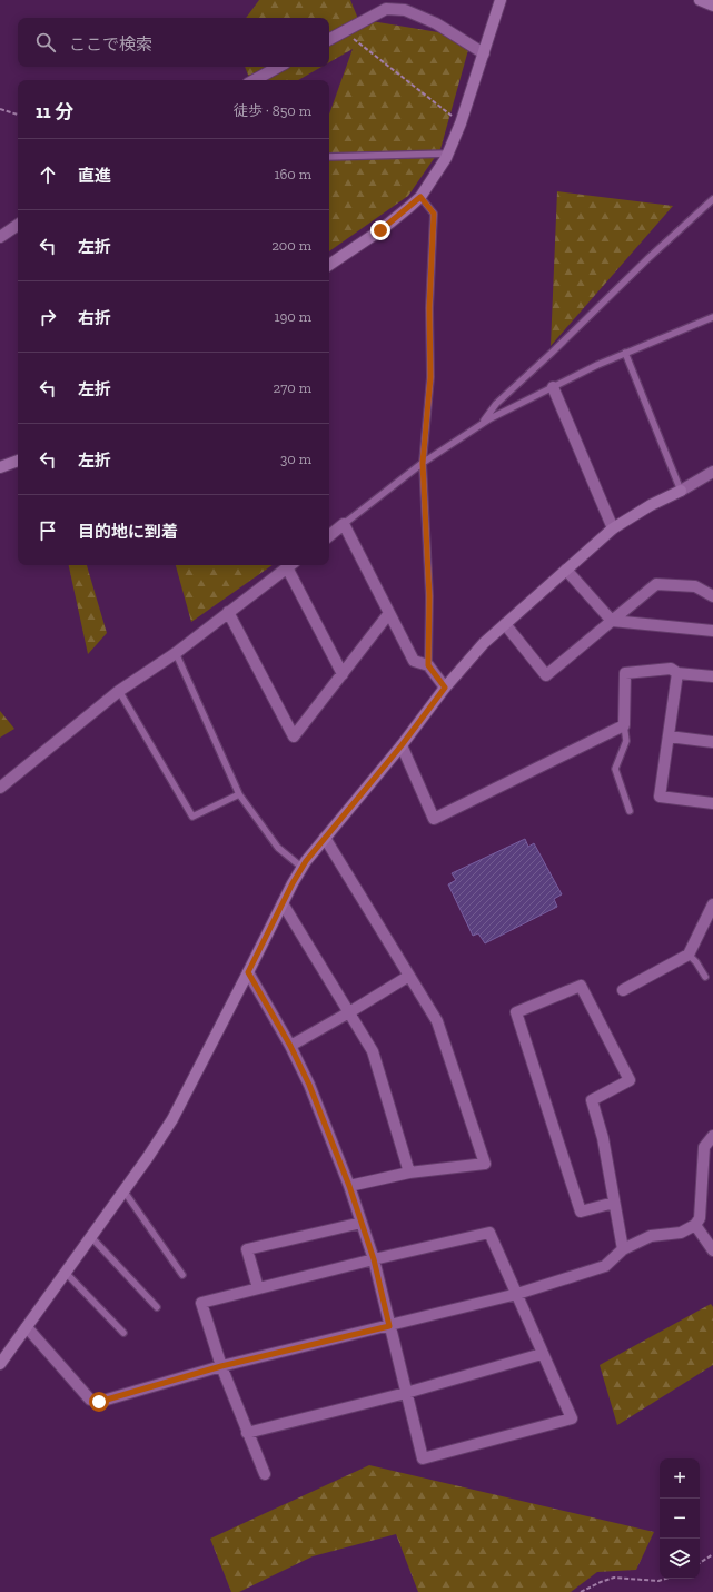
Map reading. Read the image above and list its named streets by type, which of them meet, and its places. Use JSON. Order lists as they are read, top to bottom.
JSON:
{
  "page": {
    "search": "ここで検索",
    "heading": ["11 分", "徒歩 · 850 m"],
    "list": [
      ["直進", "160 m"],
      ["左折", "200 m"],
      ["右折", "190 m"],
      ["左折", "270 m"],
      ["左折", "30 m"],
      "目的地に到着"
    ],
    "map_buttons": ["+", "−"]
  }
}
